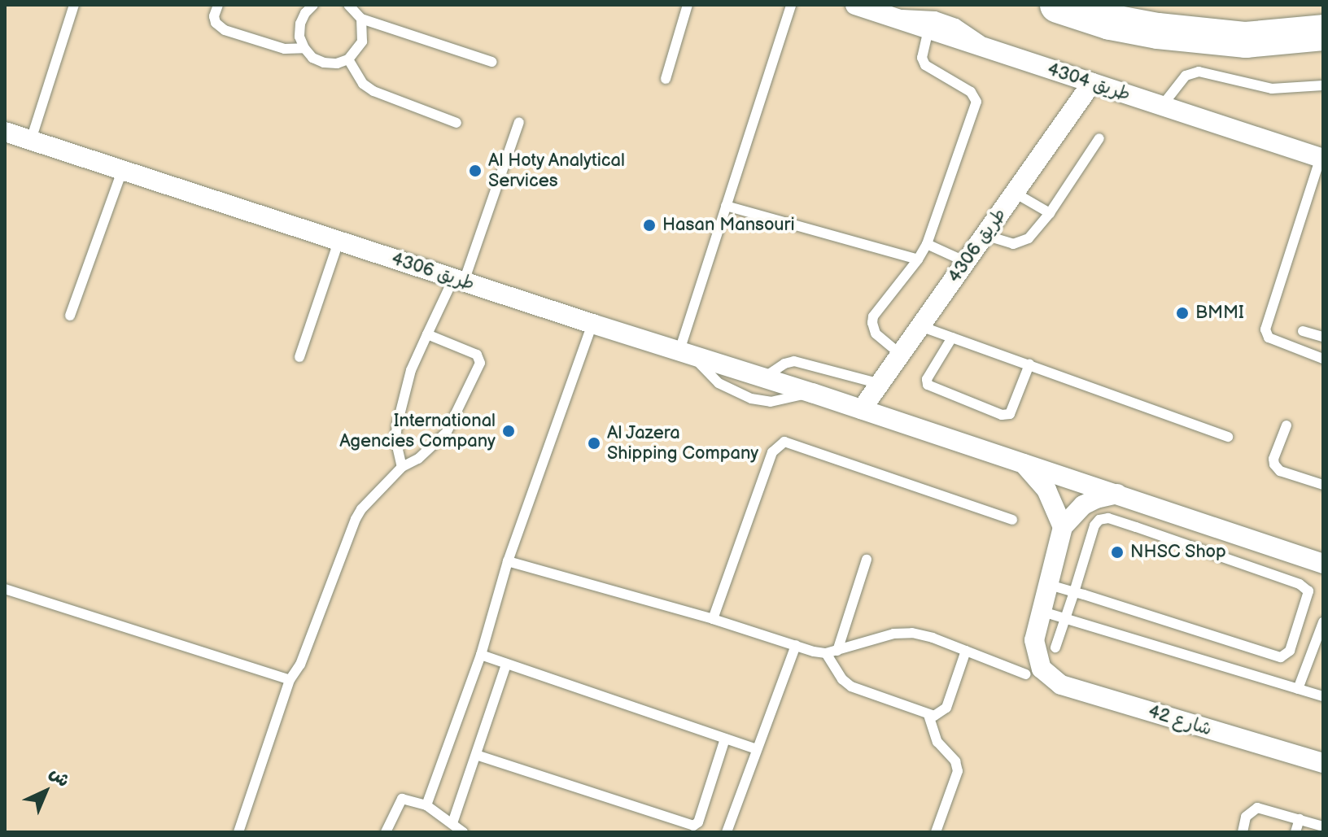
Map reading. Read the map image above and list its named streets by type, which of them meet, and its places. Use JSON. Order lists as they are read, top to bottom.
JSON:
{
  "streets": {
    "street": ["طريق 4304", "طريق 4306", "شارع 42"]
  },
  "crossings": [
    ["طريق 4304", "طريق 4306"]
  ],
  "places": [
    "Al Hoty Analytical Services",
    "Hasan Mansouri",
    "BMMI",
    "International Agencies Company",
    "Al Jazera Shipping Company",
    "NHSC Shop"
  ],
  "north": "top right"
}
